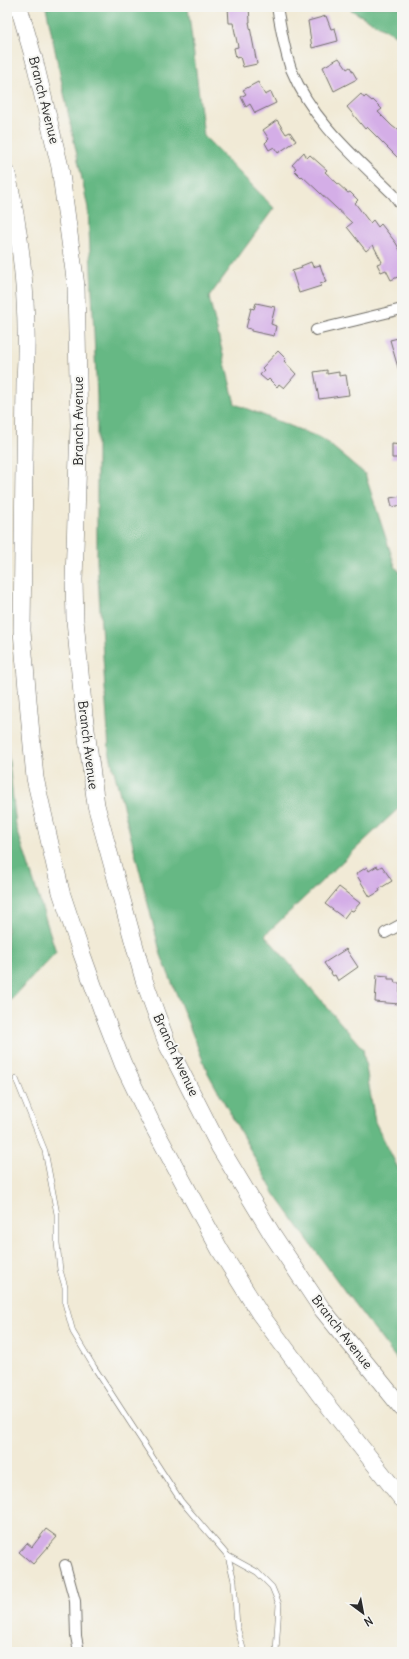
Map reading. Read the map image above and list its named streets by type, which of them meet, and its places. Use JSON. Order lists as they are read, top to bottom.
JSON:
{
  "streets": {
    "highway": ["Branch Avenue"]
  },
  "north": "bottom right"
}
